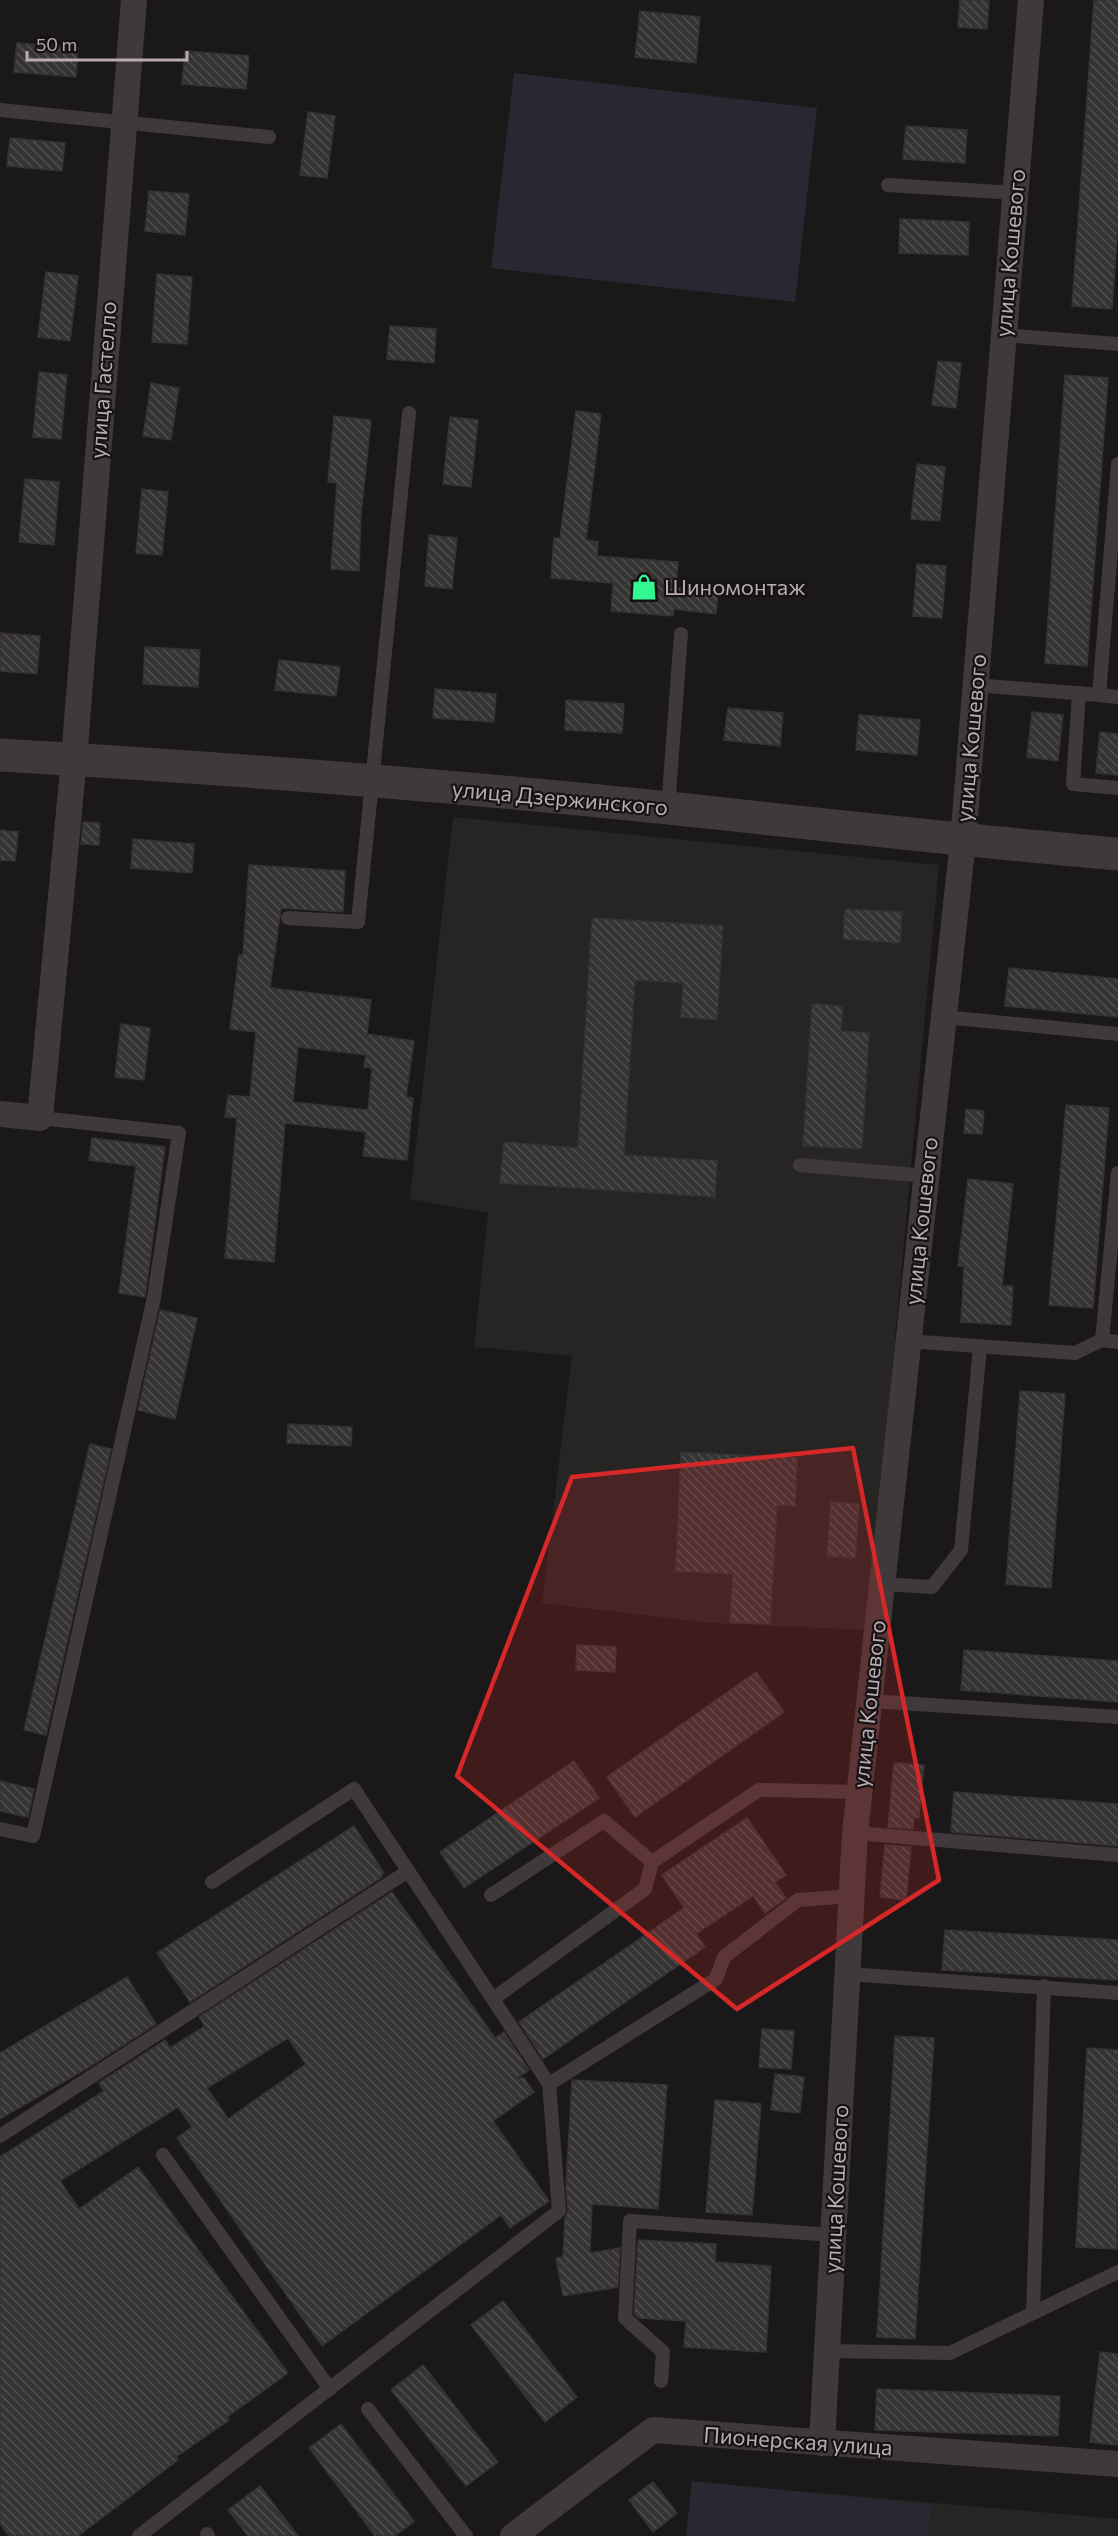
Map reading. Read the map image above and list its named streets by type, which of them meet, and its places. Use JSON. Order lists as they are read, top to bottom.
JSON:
{
  "streets": {
    "street": [
      "улица Кошевого",
      "улица Гастелло",
      "улица Дзержинского",
      "Пионерская улица"
    ]
  },
  "crossings": [
    ["улица Кошевого", "улица Дзержинского"],
    ["улица Кошевого", "Пионерская улица"],
    ["улица Гастелло", "улица Дзержинского"]
  ],
  "places": {
    "shop": ["Шиномонтаж"]
  },
  "scale_bar": "50 m"
}
